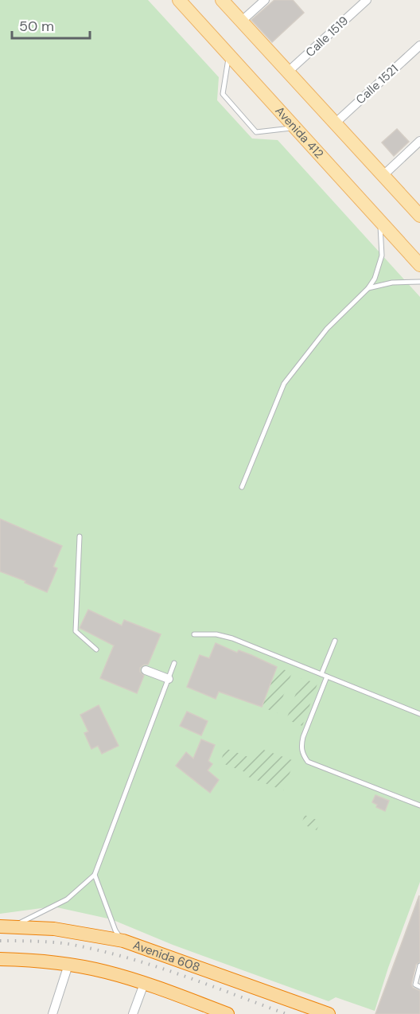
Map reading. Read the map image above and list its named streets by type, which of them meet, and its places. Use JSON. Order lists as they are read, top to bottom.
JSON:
{
  "streets": {
    "highway": ["Avenida 608"],
    "main road": ["Avenida 412"],
    "street": ["Calle 1519", "Calle 1521"]
  },
  "scale_bar": "50 m"
}
